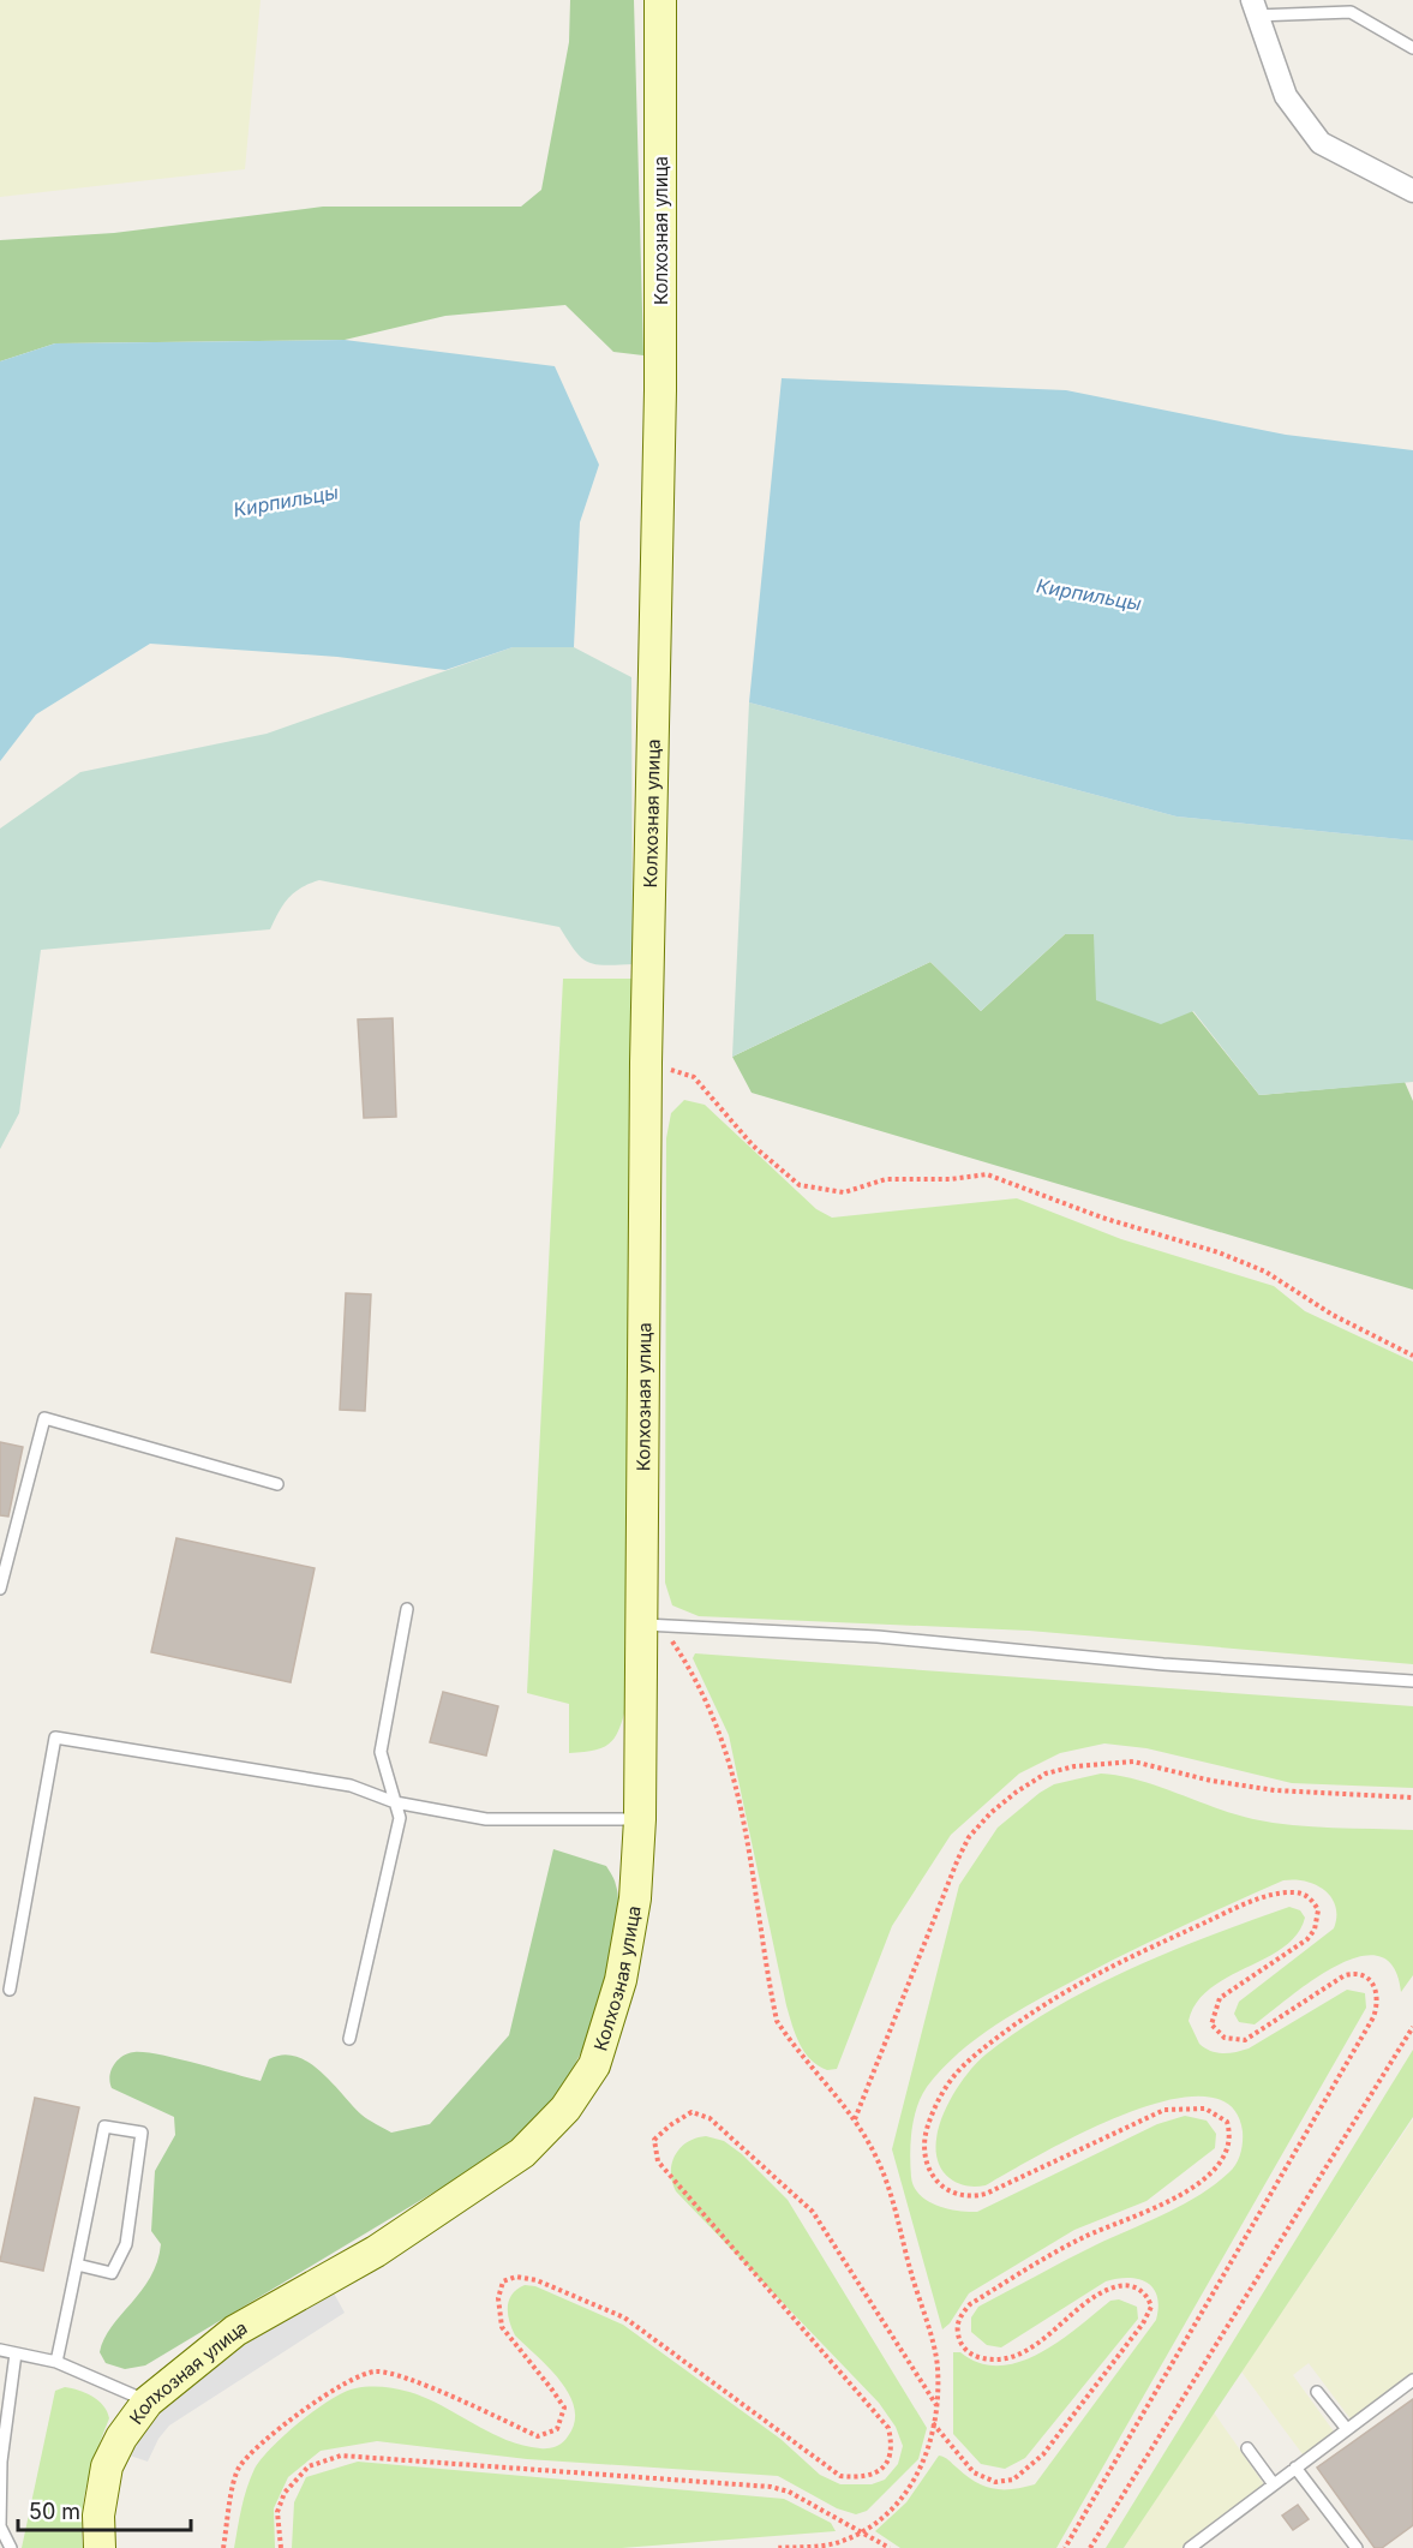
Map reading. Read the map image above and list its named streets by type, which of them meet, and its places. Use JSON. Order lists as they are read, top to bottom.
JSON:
{
  "streets": {
    "main road": ["Колхозная улица"]
  },
  "water": ["Кирпильцы"],
  "scale_bar": "50 m"
}
